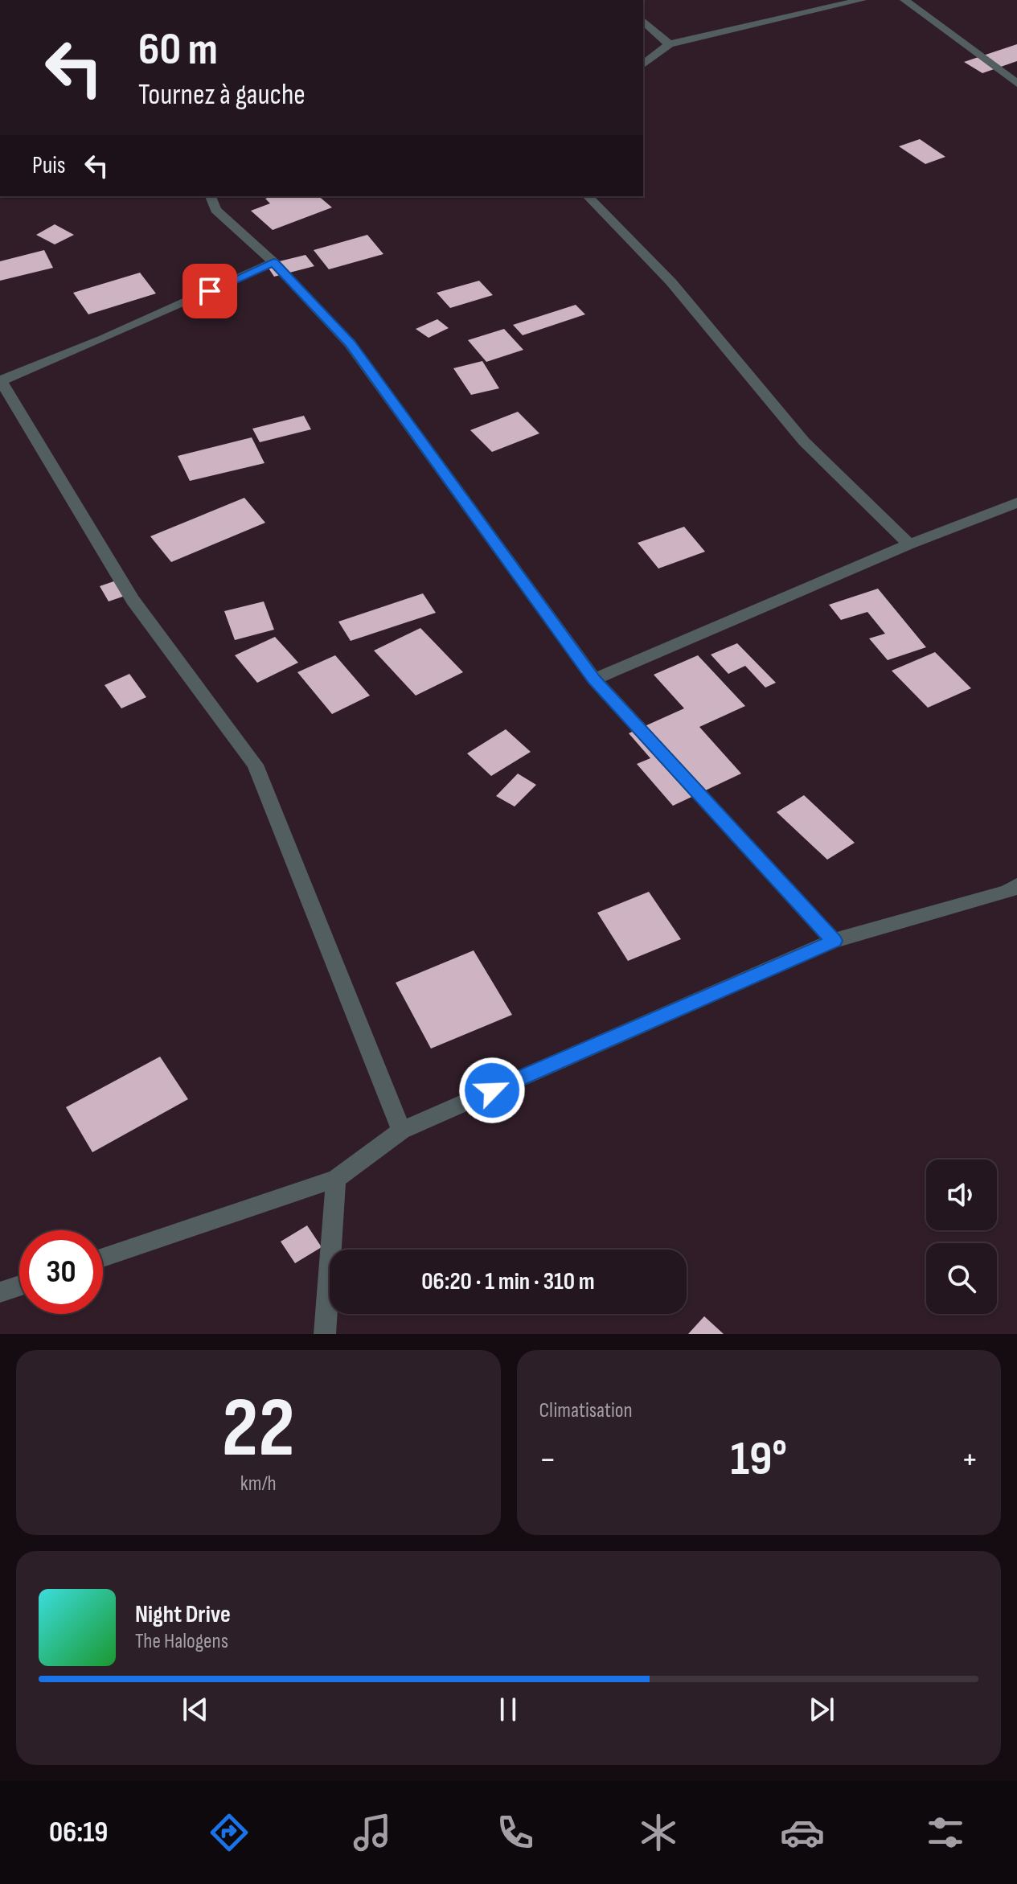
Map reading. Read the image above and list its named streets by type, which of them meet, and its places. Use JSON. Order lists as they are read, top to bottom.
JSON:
{
  "page": {
    "turn": ["60 m", "Tournez à gauche"],
    "then": "Puis",
    "limit": "30",
    "trip": "06:20 · 1 min · 310 m",
    "tile": [
      ["22", "km/h"],
      "Climatisation"
    ],
    "heat": ["−", "19°", "+"],
    "song": ["Night Drive", "The Halogens"],
    "tabs": "06:19"
  }
}
